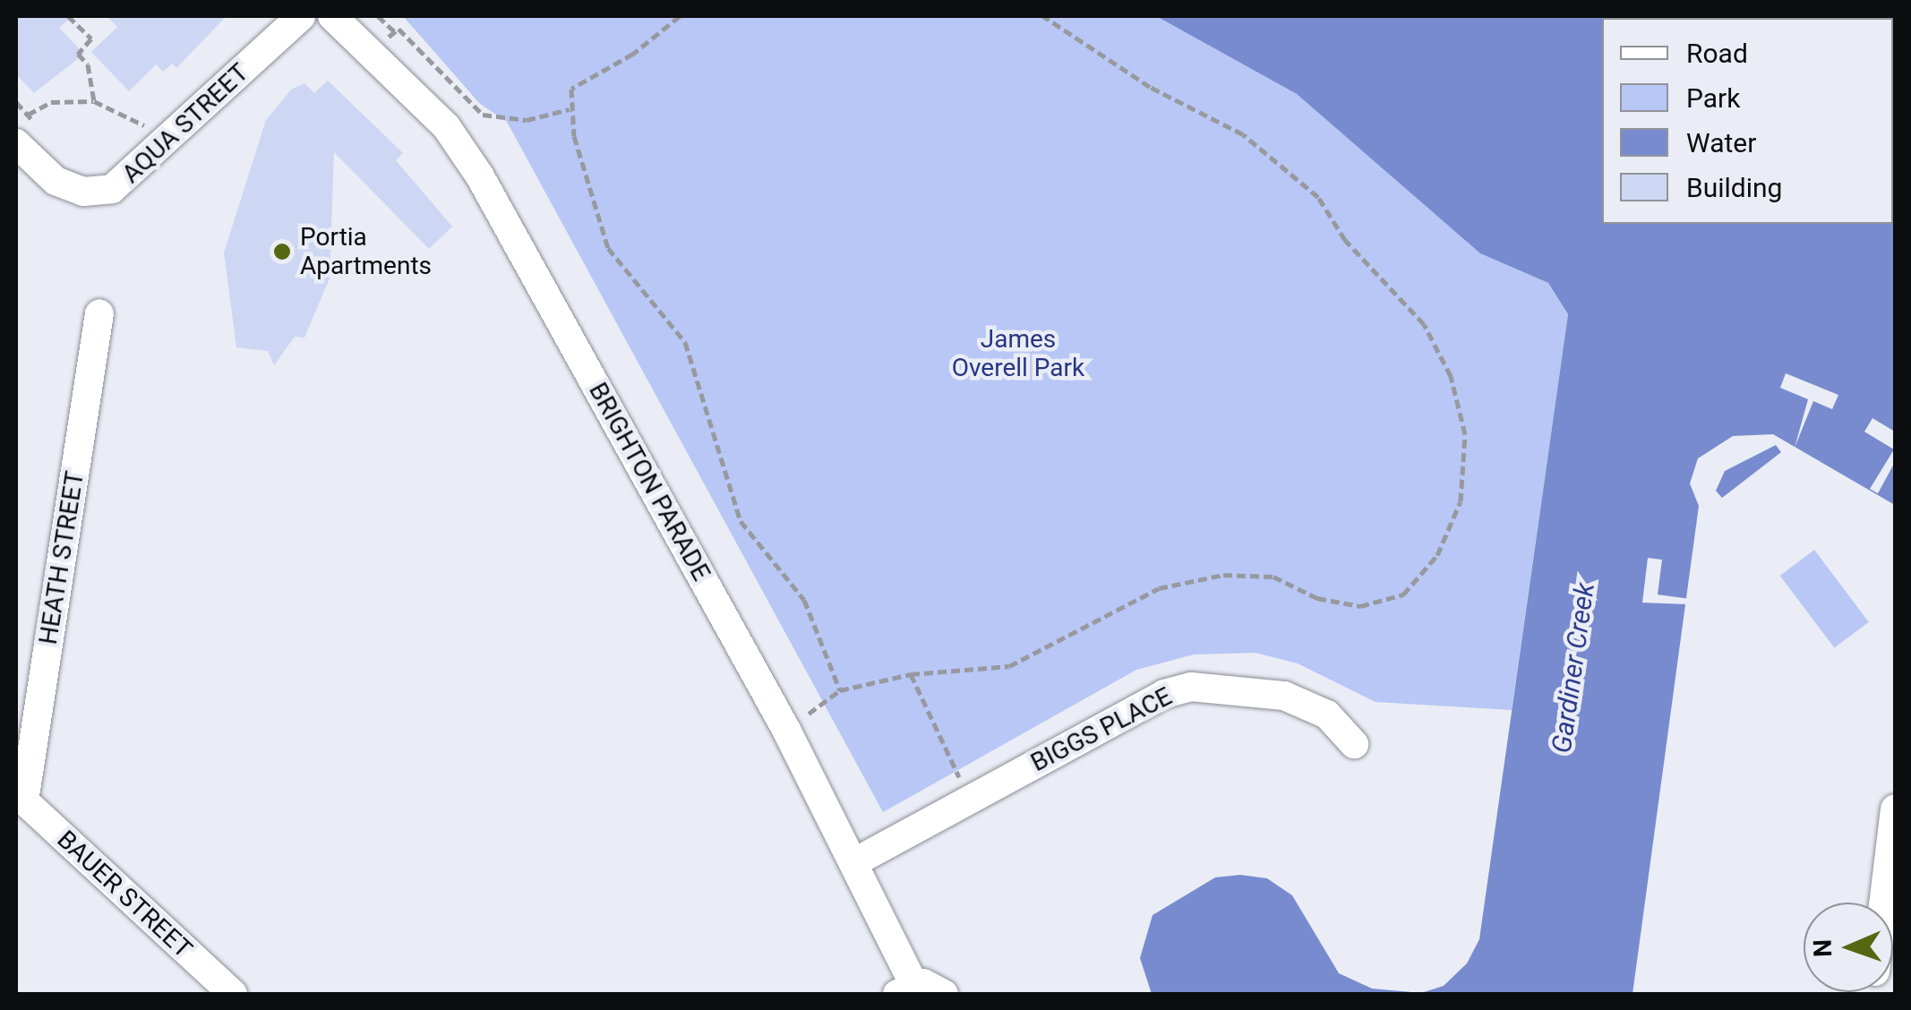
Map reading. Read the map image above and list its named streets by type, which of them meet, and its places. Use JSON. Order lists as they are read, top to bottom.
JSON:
{
  "streets": {
    "street": [
      "AQUA STREET",
      "BRIGHTON PARADE",
      "HEATH STREET",
      "BIGGS PLACE",
      "BAUER STREET"
    ]
  },
  "crossings": [
    ["BRIGHTON PARADE", "BIGGS PLACE"],
    ["HEATH STREET", "BAUER STREET"]
  ],
  "water": ["Gardiner Creek"],
  "parks": ["James Overell Park"],
  "places": ["Portia Apartments"],
  "legend": [
    "Road",
    "Park",
    "Water",
    "Building"
  ],
  "north": "left"
}
